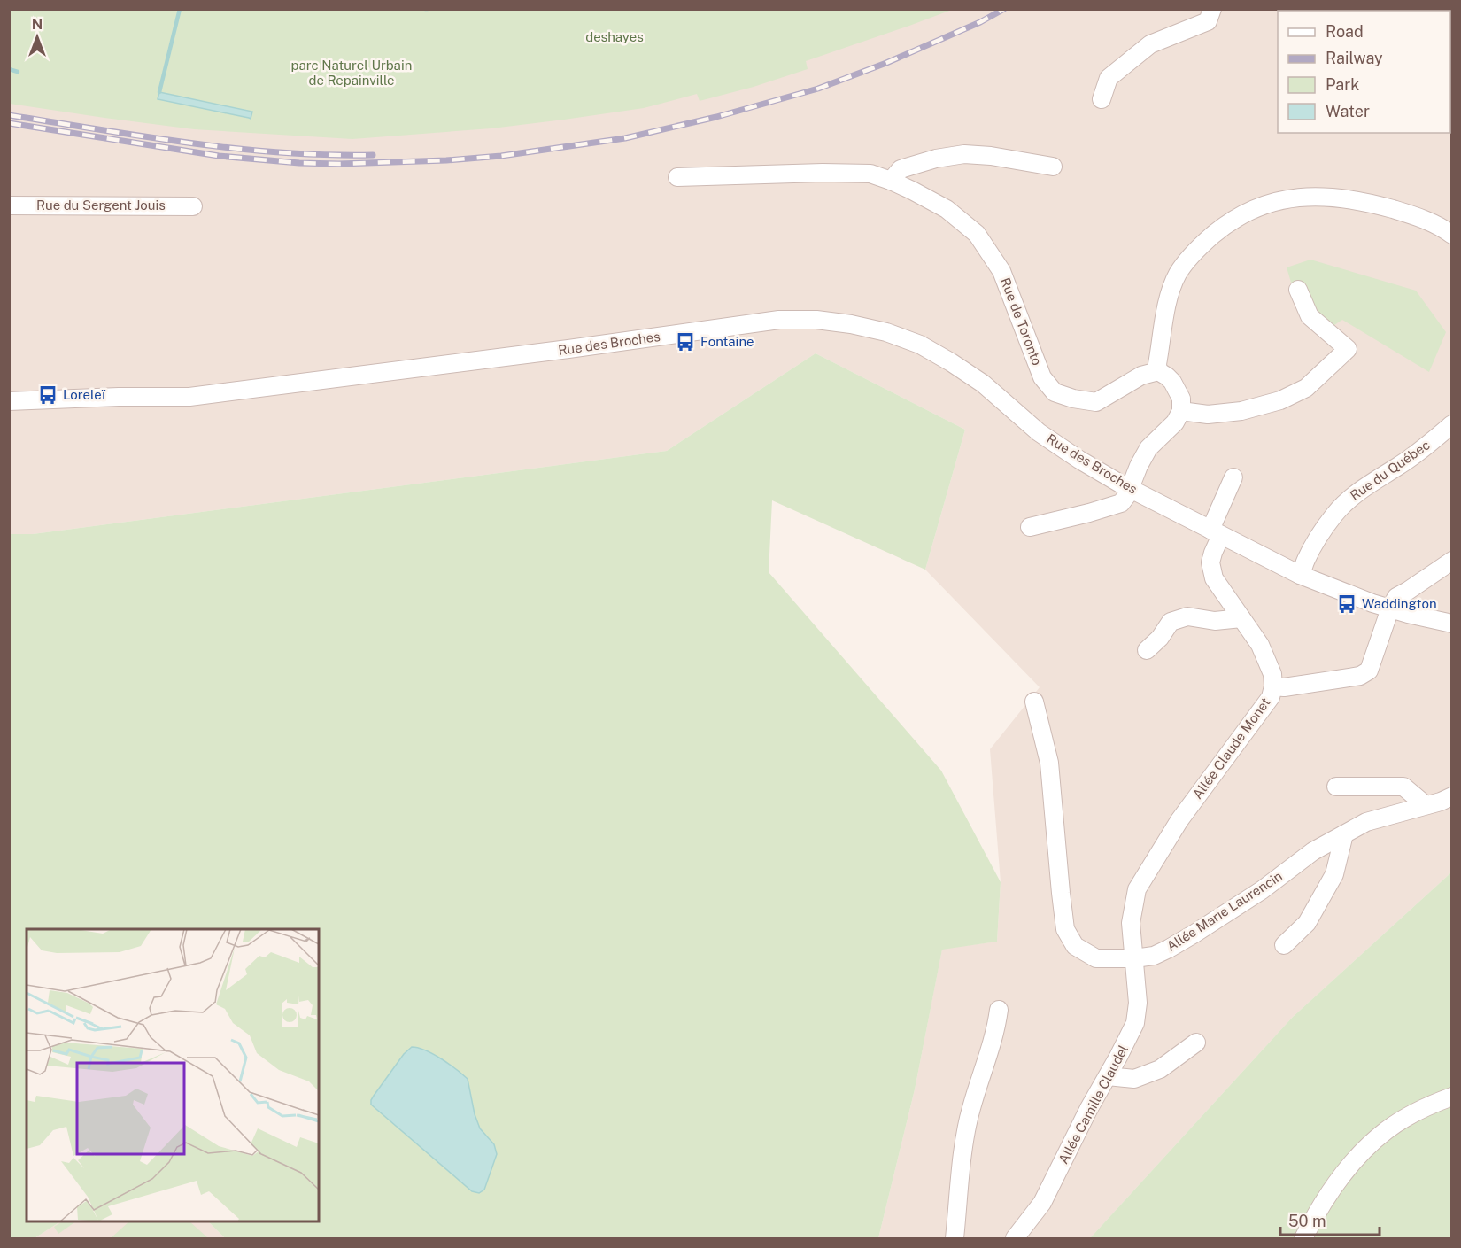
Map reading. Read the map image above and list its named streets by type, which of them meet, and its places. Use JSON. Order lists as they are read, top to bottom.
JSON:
{
  "streets": {
    "street": [
      "Rue du Sergent Jouis",
      "Rue de Toronto",
      "Rue des Broches",
      "Rue du Québec",
      "Allée Claude Monet",
      "Allée Marie Laurencin",
      "Allée Camille Claudel"
    ]
  },
  "crossings": [
    ["Rue des Broches", "Rue du Québec"],
    ["Rue des Broches", "Allée Claude Monet"],
    ["Allée Claude Monet", "Allée Marie Laurencin"],
    ["Allée Claude Monet", "Allée Camille Claudel"],
    ["Allée Marie Laurencin", "Allée Camille Claudel"]
  ],
  "parks": ["deshayes", "parc Naturel Urbain de Repainville"],
  "places": {
    "bus stop": ["Fontaine", "Loreleï", "Waddington"]
  },
  "legend": [
    "Road",
    "Railway",
    "Park",
    "Water"
  ],
  "scale_bar": "50 m",
  "north": "top"
}
